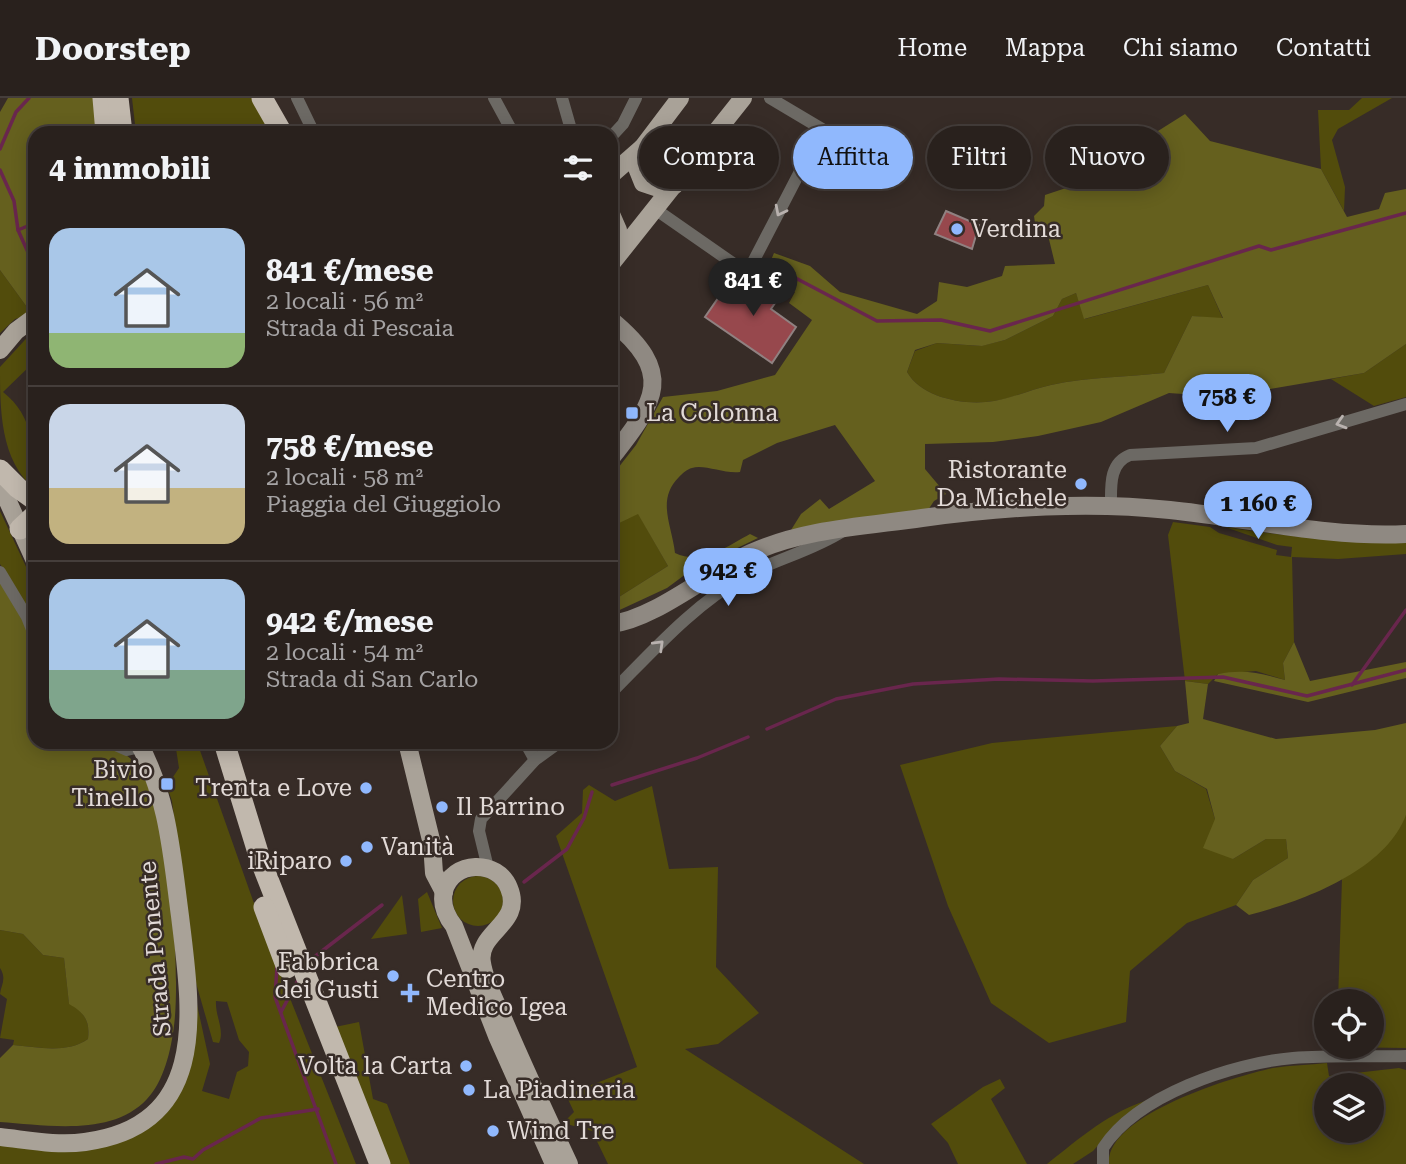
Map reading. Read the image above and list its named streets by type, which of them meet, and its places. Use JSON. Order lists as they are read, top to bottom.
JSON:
{
  "streets": {
    "main road": ["Strada Ponente"]
  },
  "places": {
    "other": [
      "Verdina",
      "Ristorante Da Michele",
      "Trenta e Love",
      "Il Barrino",
      "Vanità",
      "iRiparo",
      "Fabbrica dei Gusti",
      "Volta la Carta",
      "La Piadineria",
      "Wind Tre"
    ],
    "transit": ["La Colonna", "Bivio Tinello"],
    "health": ["Centro Medico Igea"]
  },
  "page": {
    "header": "Doorstep",
    "nav": [
      "Home",
      "Mappa",
      "Chi siamo",
      "Contatti"
    ],
    "chip": [
      "Compra",
      "Affitta",
      "Filtri",
      "Nuovo"
    ],
    "heading": "4 immobili",
    "list": [
      {
        "name": "841 €/mese",
        "note": "2 locali · 56 m² · Strada di Pescaia"
      },
      {
        "name": "758 €/mese",
        "note": "2 locali · 58 m² · Piaggia del Giuggiolo"
      },
      {
        "name": "942 €/mese",
        "note": "2 locali · 54 m² · Strada di San Carlo"
      }
    ],
    "price": [
      "841 €",
      "758 €",
      "1 160 €",
      "942 €"
    ]
  }
}
